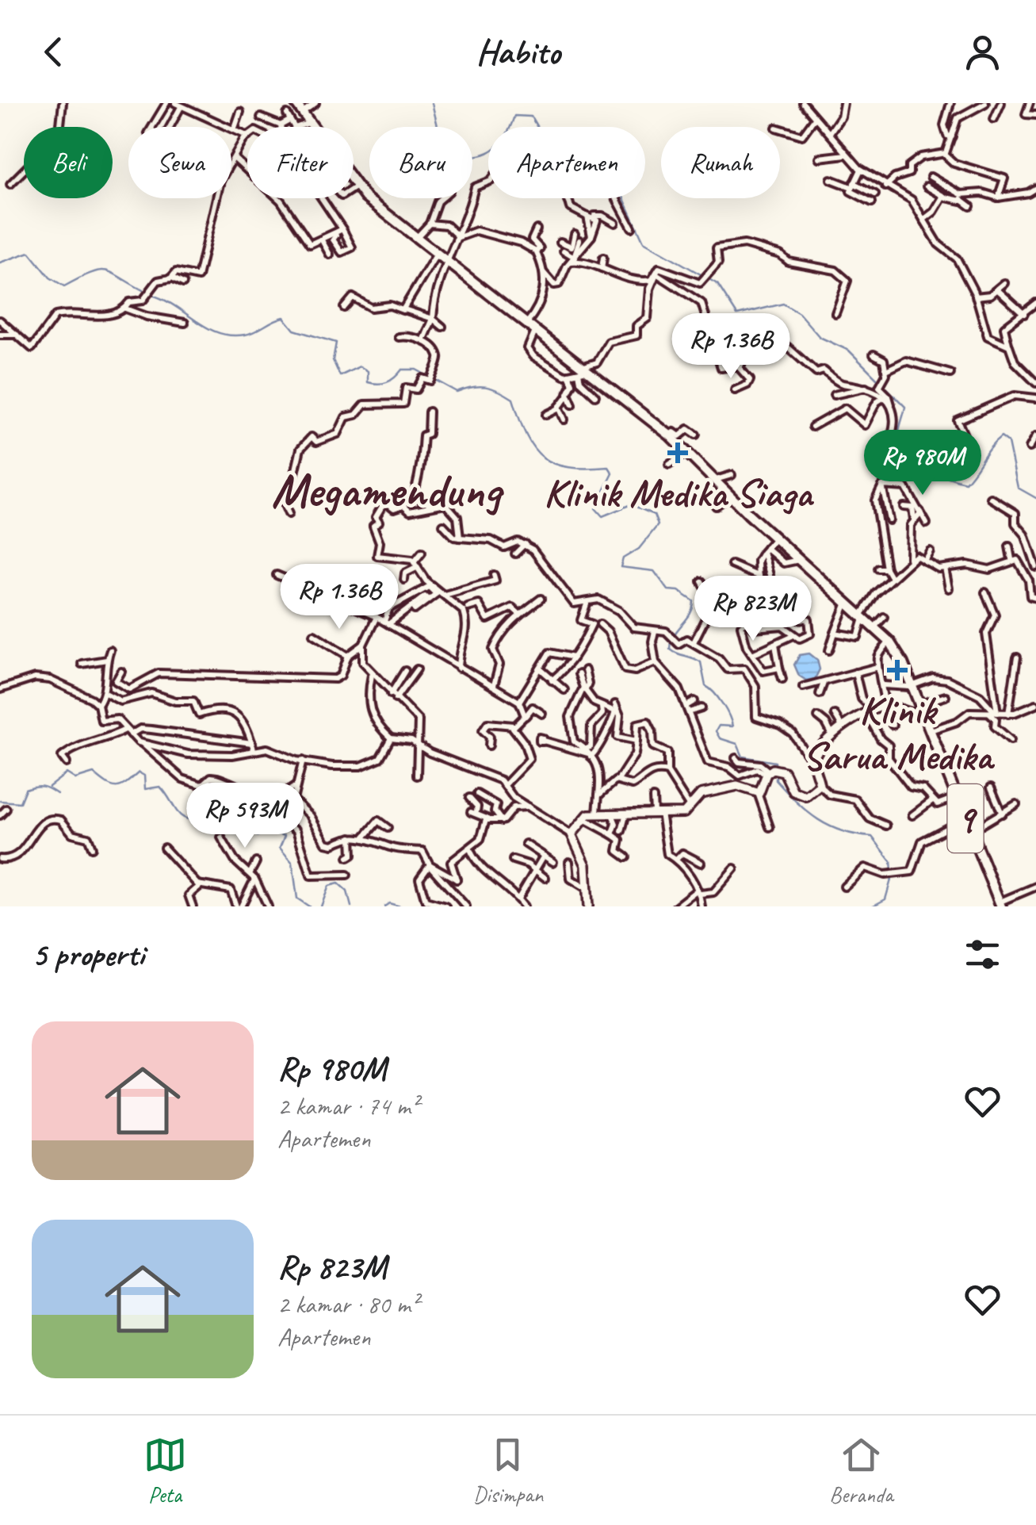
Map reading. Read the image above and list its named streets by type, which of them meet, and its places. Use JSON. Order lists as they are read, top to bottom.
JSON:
{
  "streets": {
    "highway": ["9"]
  },
  "districts": ["Megamendung"],
  "places": {
    "health": ["Klinik Medika Siaga", "Klinik Sarua Medika"]
  },
  "page": {
    "header": "Habito",
    "chip": [
      "Beli",
      "Sewa",
      "Filter",
      "Baru",
      "Apartemen",
      "Rumah"
    ],
    "price": [
      "Rp 1.36B",
      "Rp 980M",
      "Rp 1.36B",
      "Rp 823M",
      "Rp 593M"
    ],
    "heading": "5 properti",
    "list": [
      {
        "name": "Rp 980M",
        "note": "2 kamar · 74 m² · Apartemen"
      },
      {
        "name": "Rp 823M",
        "note": "2 kamar · 80 m² · Apartemen"
      }
    ],
    "tabs": ["Peta", "Disimpan", "Beranda"]
  }
}
